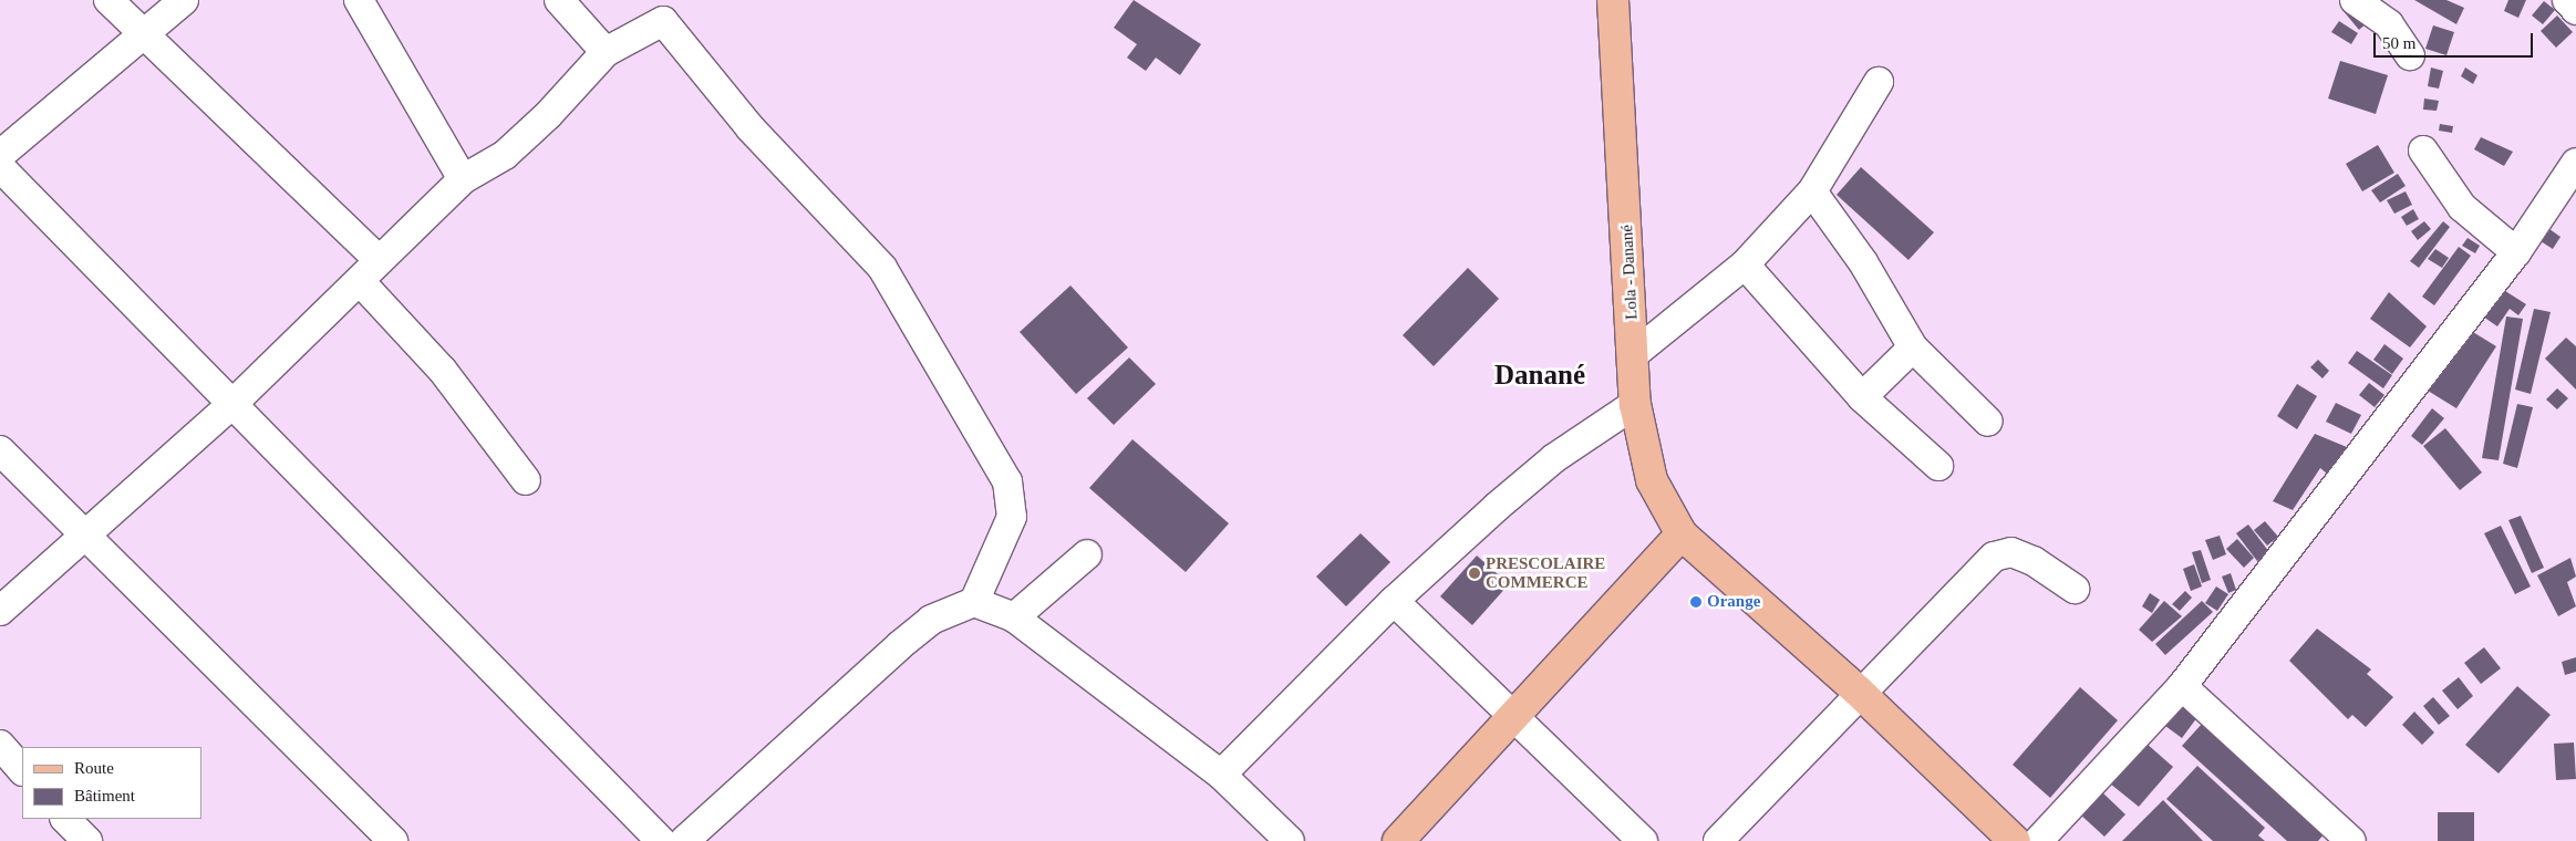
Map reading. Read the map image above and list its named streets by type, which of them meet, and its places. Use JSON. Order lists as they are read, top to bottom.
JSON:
{
  "streets": {
    "main road": ["Lola - Danané"]
  },
  "districts": ["Danané"],
  "places": ["PRESCOLAIRE COMMERCE", "Orange"],
  "legend": ["Route", "Bâtiment"],
  "scale_bar": "50 m"
}
